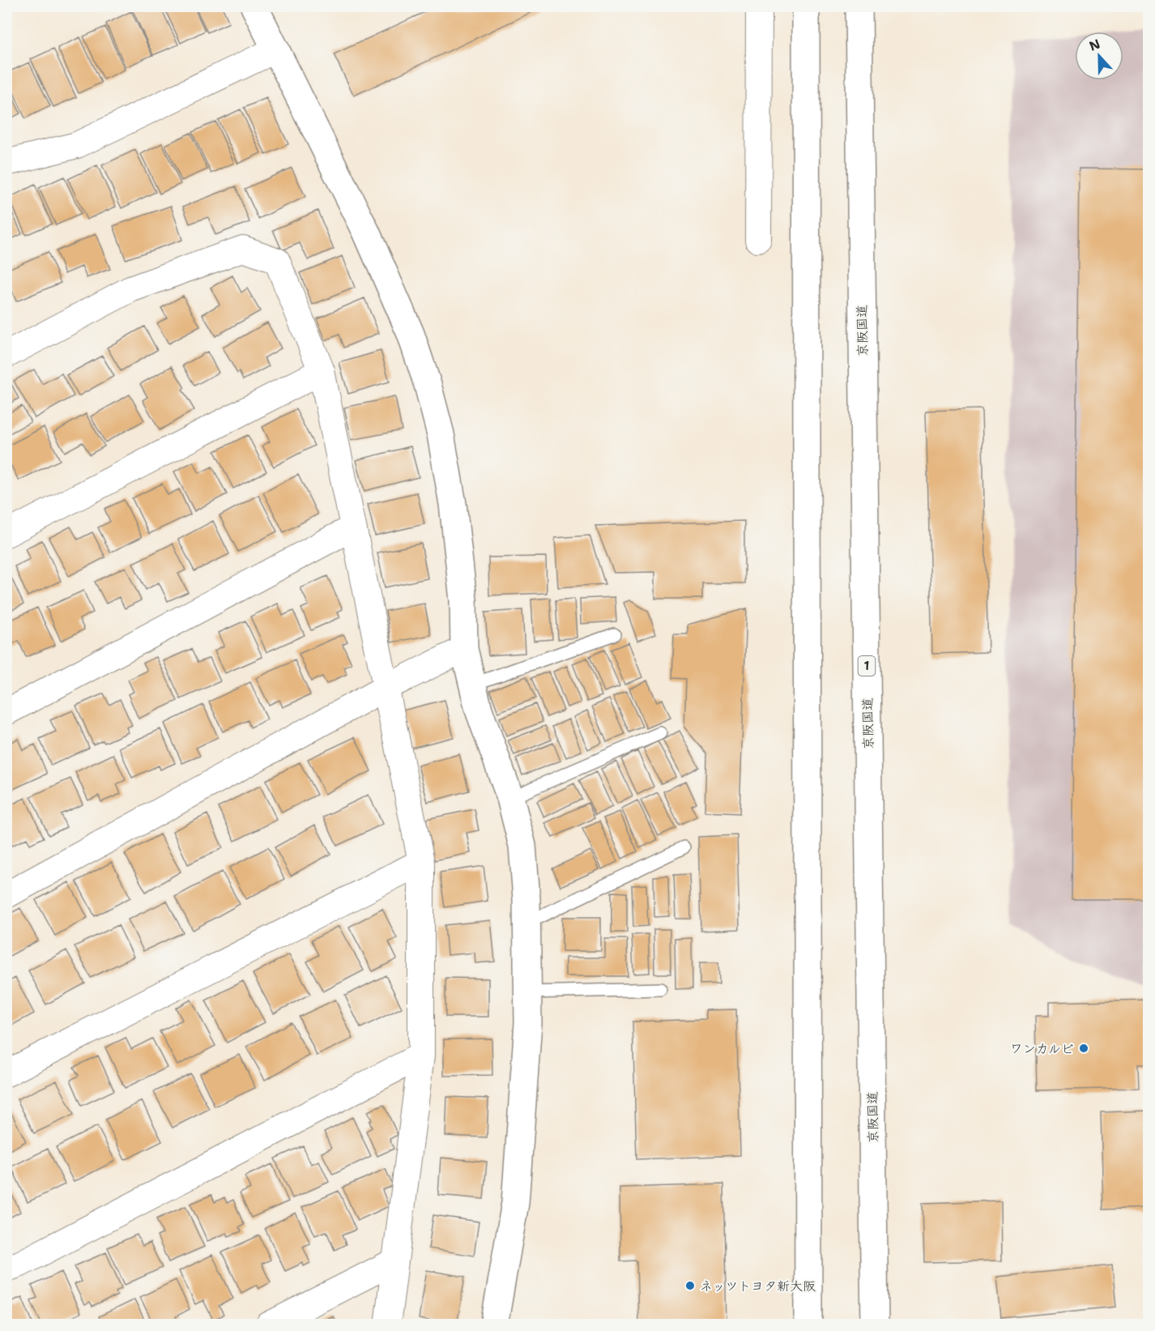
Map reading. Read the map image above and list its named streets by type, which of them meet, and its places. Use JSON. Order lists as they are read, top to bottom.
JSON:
{
  "streets": {
    "main road": ["京阪国道", "1"]
  },
  "places": ["ワンカルビ", "ネッツトヨタ新大阪"],
  "north": "top"
}
